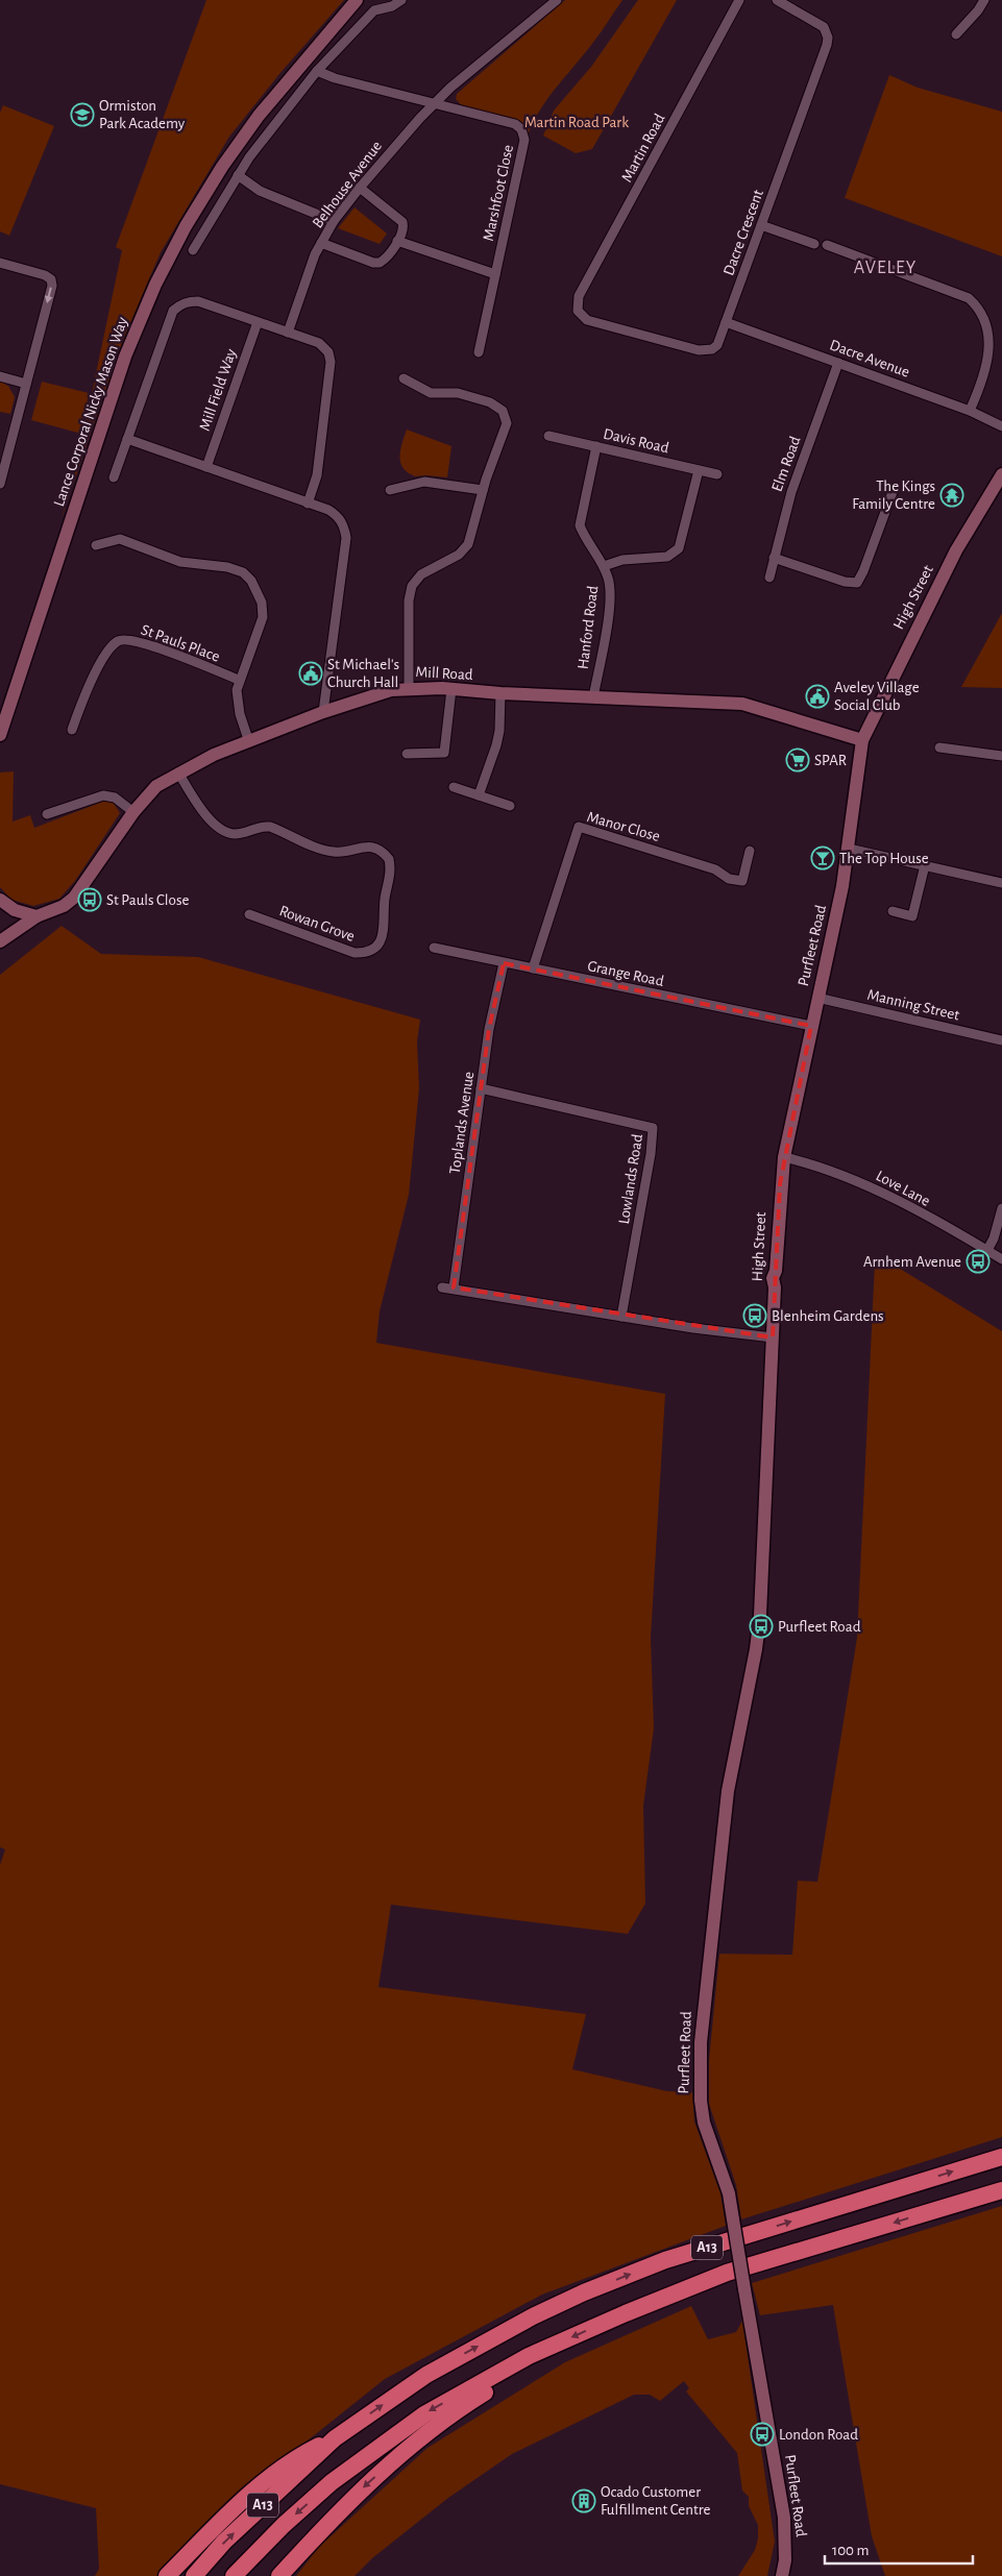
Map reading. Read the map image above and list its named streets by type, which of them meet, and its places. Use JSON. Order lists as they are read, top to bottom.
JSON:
{
  "streets": {
    "highway": ["A13"],
    "street": [
      "Martin Road",
      "Belhouse Avenue",
      "Marshfoot Close",
      "Dacre Crescent",
      "Dacre Avenue",
      "Mill Field Way",
      "Lance Corporal Nicky Mason Way",
      "Davis Road",
      "Elm Road",
      "High Street",
      "Hanford Road",
      "St Pauls Place",
      "Mill Road",
      "Manor Close",
      "Rowan Grove",
      "Purfleet Road",
      "Grange Road",
      "Manning Street",
      "Toplands Avenue",
      "Lowlands Road",
      "Love Lane"
    ]
  },
  "crossings": [
    ["Martin Road", "Dacre Crescent"],
    ["Belhouse Avenue", "Marshfoot Close"],
    ["Dacre Crescent", "Dacre Avenue"],
    ["Dacre Avenue", "Elm Road"],
    ["Davis Road", "Hanford Road"],
    ["High Street", "Mill Road"],
    ["High Street", "Purfleet Road"],
    ["High Street", "Love Lane"],
    ["Hanford Road", "Mill Road"],
    ["Mill Road", "Rowan Grove"],
    ["Mill Road", "Purfleet Road"],
    ["Manor Close", "Grange Road"],
    ["Purfleet Road", "Grange Road"],
    ["Purfleet Road", "Manning Street"],
    ["Purfleet Road", "Love Lane"],
    ["Grange Road", "Toplands Avenue"],
    ["Toplands Avenue", "Lowlands Road"]
  ],
  "districts": ["AVELEY"],
  "parks": ["Martin Road Park"],
  "places": {
    "school or university": ["Ormiston Park Academy"],
    "temple": ["The Kings Family Centre"],
    "public building": ["St Michael's Church Hall", "Aveley Village Social Club"],
    "supermarket": ["SPAR"],
    "bar": ["The Top House"],
    "bus stop": [
      "St Pauls Close",
      "Arnhem Avenue",
      "Blenheim Gardens",
      "Purfleet Road",
      "London Road"
    ],
    "building": ["Ocado Customer Fulfillment Centre"]
  },
  "scale_bar": "100 m"
}
